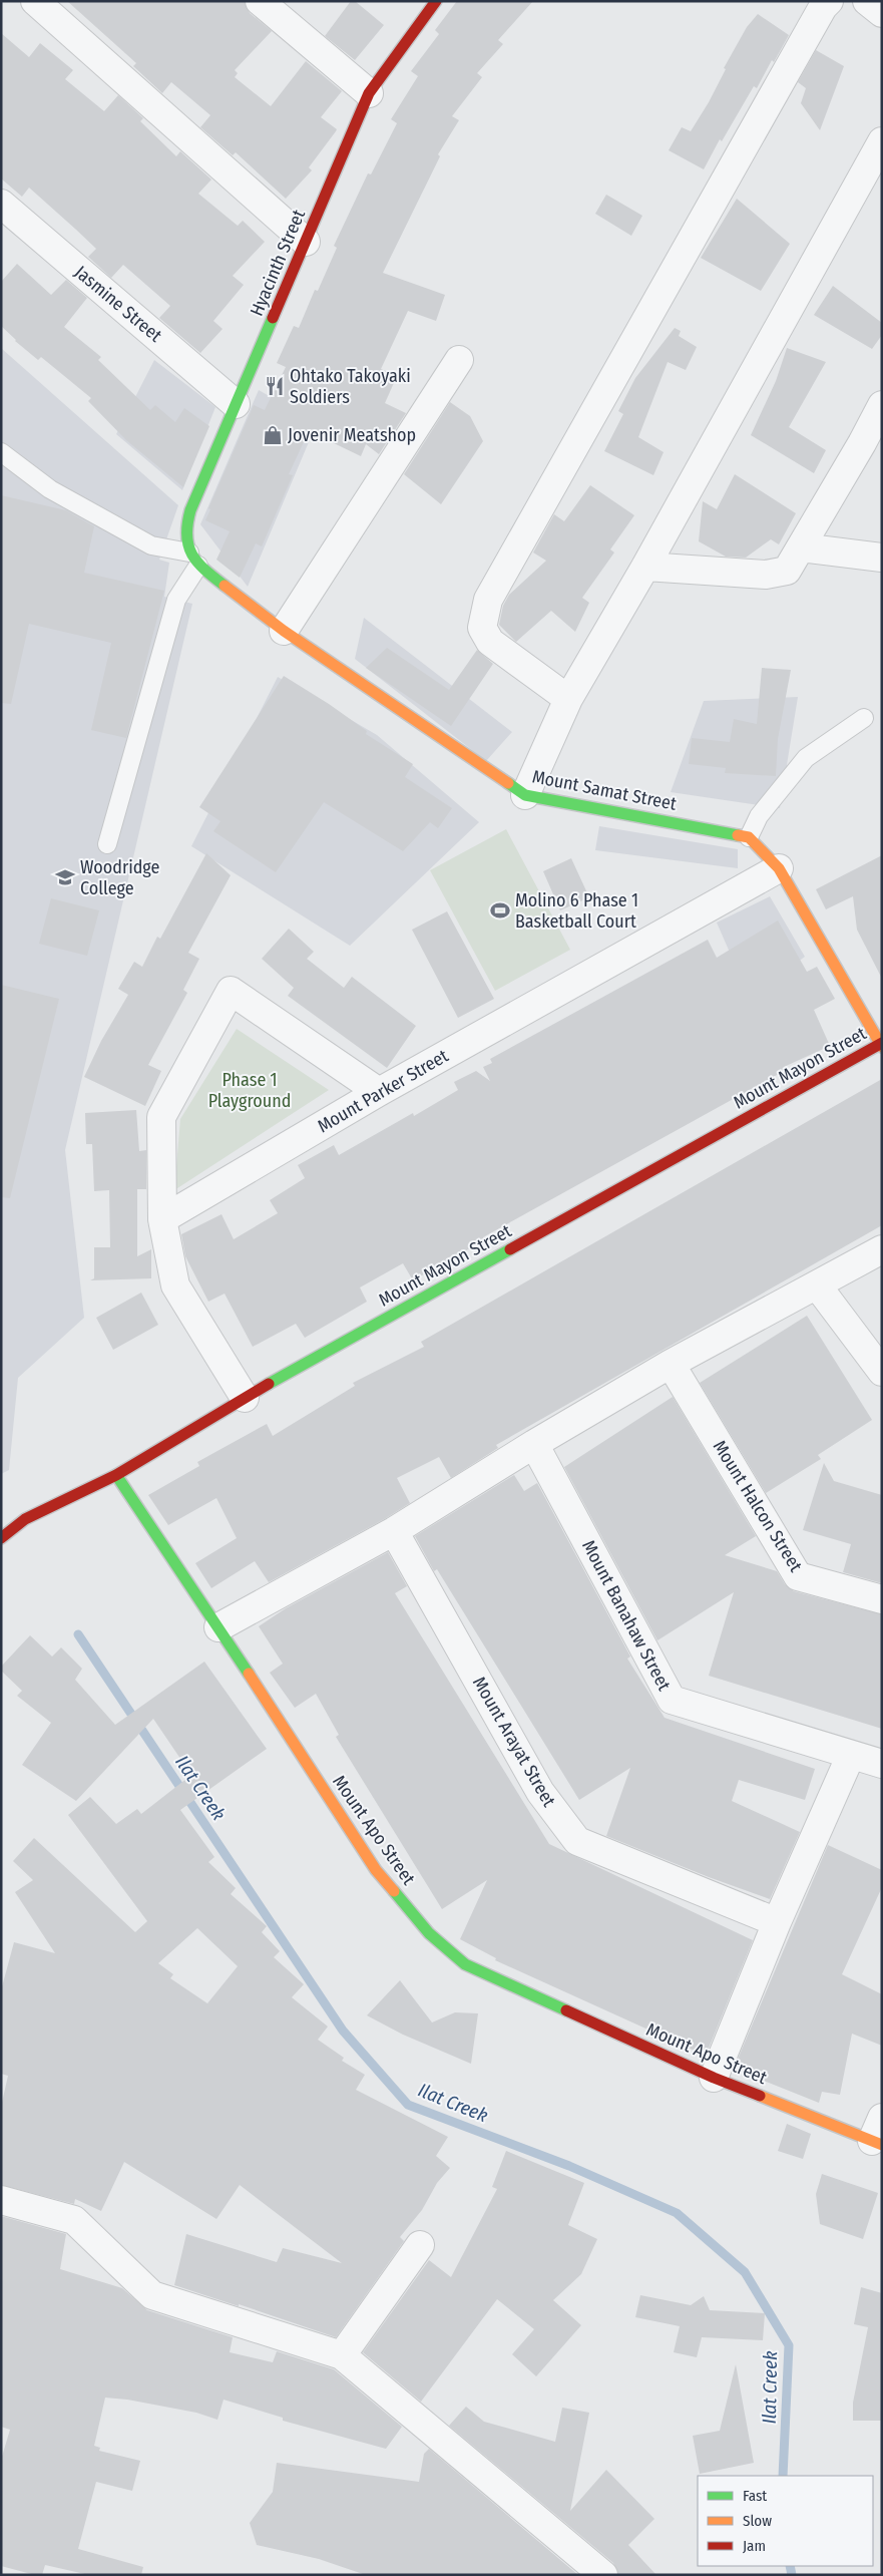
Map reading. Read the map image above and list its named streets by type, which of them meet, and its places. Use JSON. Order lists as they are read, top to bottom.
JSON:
{
  "streets": {
    "street": [
      "Hyacinth Street",
      "Jasmine Street",
      "Mount Samat Street",
      "Mount Mayon Street",
      "Mount Parker Street",
      "Mount Halcon Street",
      "Mount Banahaw Street",
      "Mount Arayat Street",
      "Mount Apo Street"
    ]
  },
  "crossings": [
    ["Hyacinth Street", "Jasmine Street"],
    ["Hyacinth Street", "Mount Samat Street"],
    ["Mount Mayon Street", "Mount Apo Street"]
  ],
  "water": ["Ilat Creek"],
  "parks": ["Phase 1 Playground"],
  "places": {
    "restaurant": ["Ohtako Takoyaki Soldiers"],
    "shop": ["Jovenir Meatshop"],
    "school or university": ["Woodridge College"],
    "sports": ["Molino 6 Phase 1 Basketball Court"]
  },
  "legend": ["Fast", "Slow", "Jam"]
}
